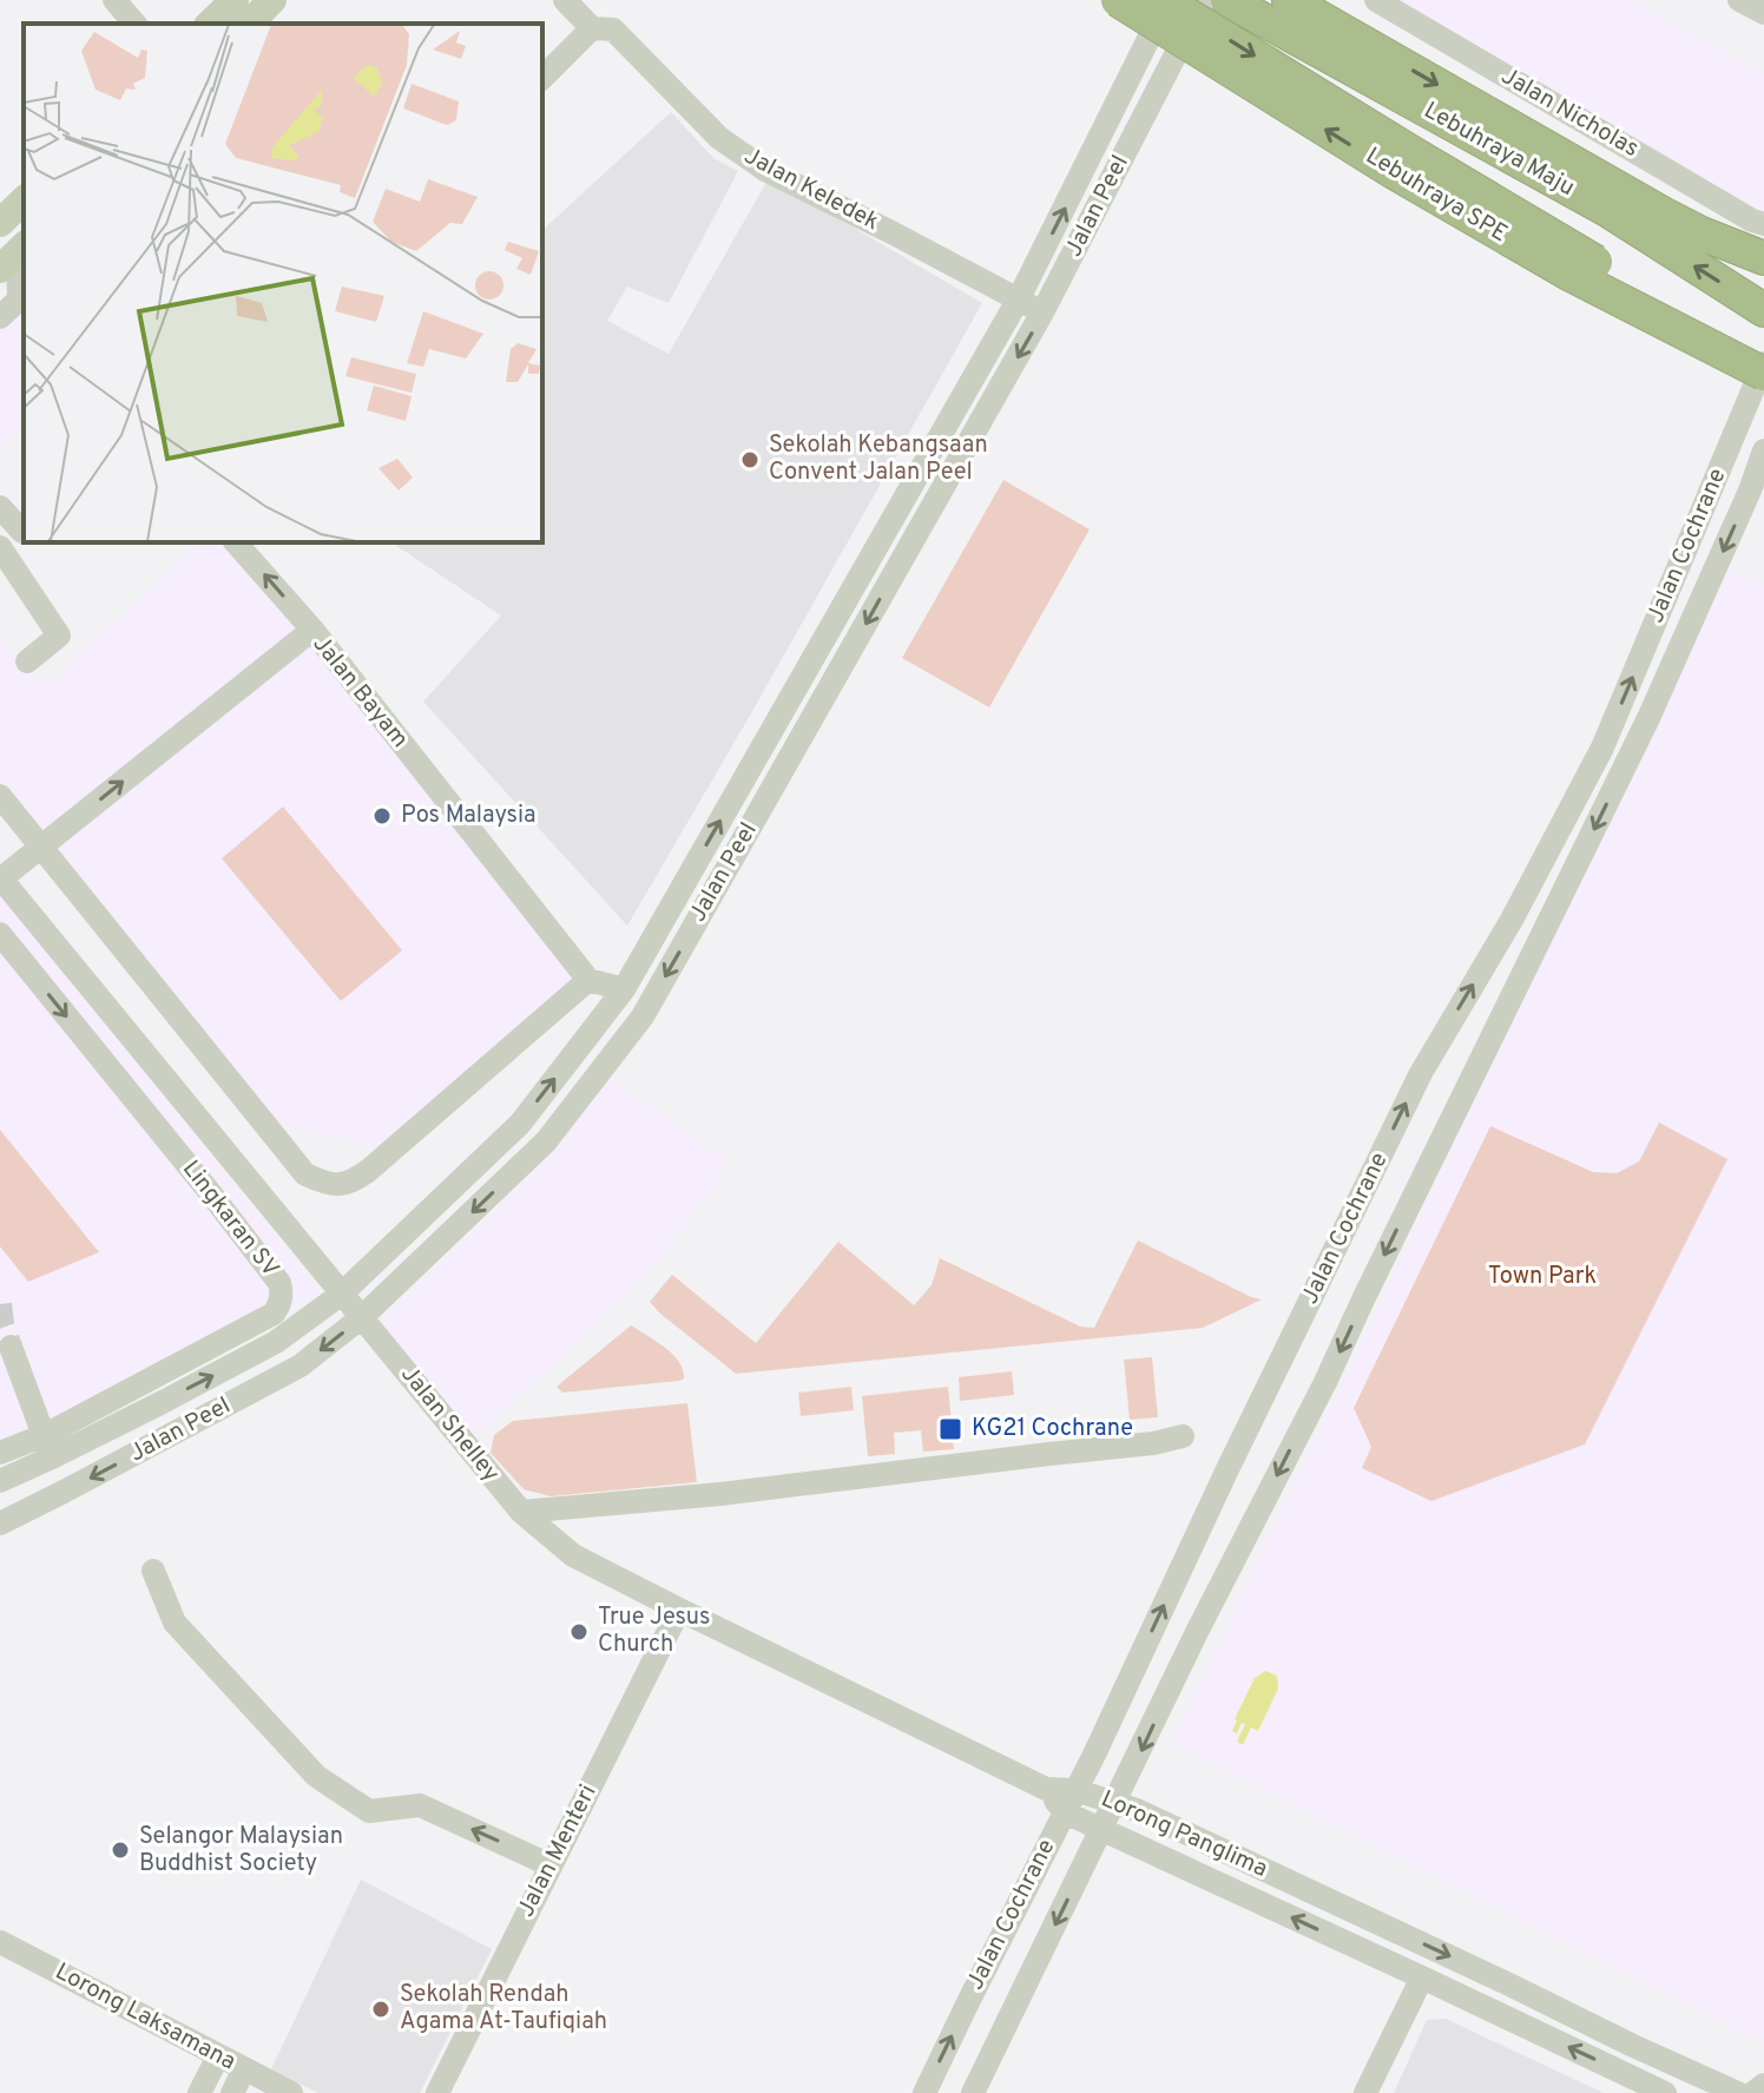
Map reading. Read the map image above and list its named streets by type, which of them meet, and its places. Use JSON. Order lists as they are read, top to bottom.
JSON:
{
  "streets": {
    "highway": ["Lebuhraya Maju", "Lebuhraya SPE"],
    "street": [
      "Jalan Nicholas",
      "Jalan Keledek",
      "Jalan Peel",
      "Jalan Cochrane",
      "Jalan Bayam",
      "Lingkaran SV",
      "Jalan Shelley",
      "Lorong Panglima",
      "Jalan Menteri",
      "Lorong Laksamana"
    ]
  },
  "crossings": [
    ["Jalan Keledek", "Jalan Peel"],
    ["Lebuhraya SPE", "Jalan Peel"],
    ["Jalan Peel", "Lingkaran SV"],
    ["Jalan Peel", "Jalan Shelley"],
    ["Jalan Cochrane", "Lorong Panglima"],
    ["Jalan Bayam", "Jalan Shelley"],
    ["Jalan Shelley", "Lorong Panglima"],
    ["Jalan Shelley", "Jalan Menteri"]
  ],
  "one_way": ["Jalan Bayam"],
  "parks": ["Town Park"],
  "places": {
    "other": [
      "Sekolah Kebangsaan Convent Jalan Peel",
      "Pos Malaysia",
      "True Jesus Church",
      "Selangor Malaysian Buddhist Society",
      "Sekolah Rendah Agama At-Taufiqiah"
    ],
    "transit": ["KG21 Cochrane"]
  }
}
